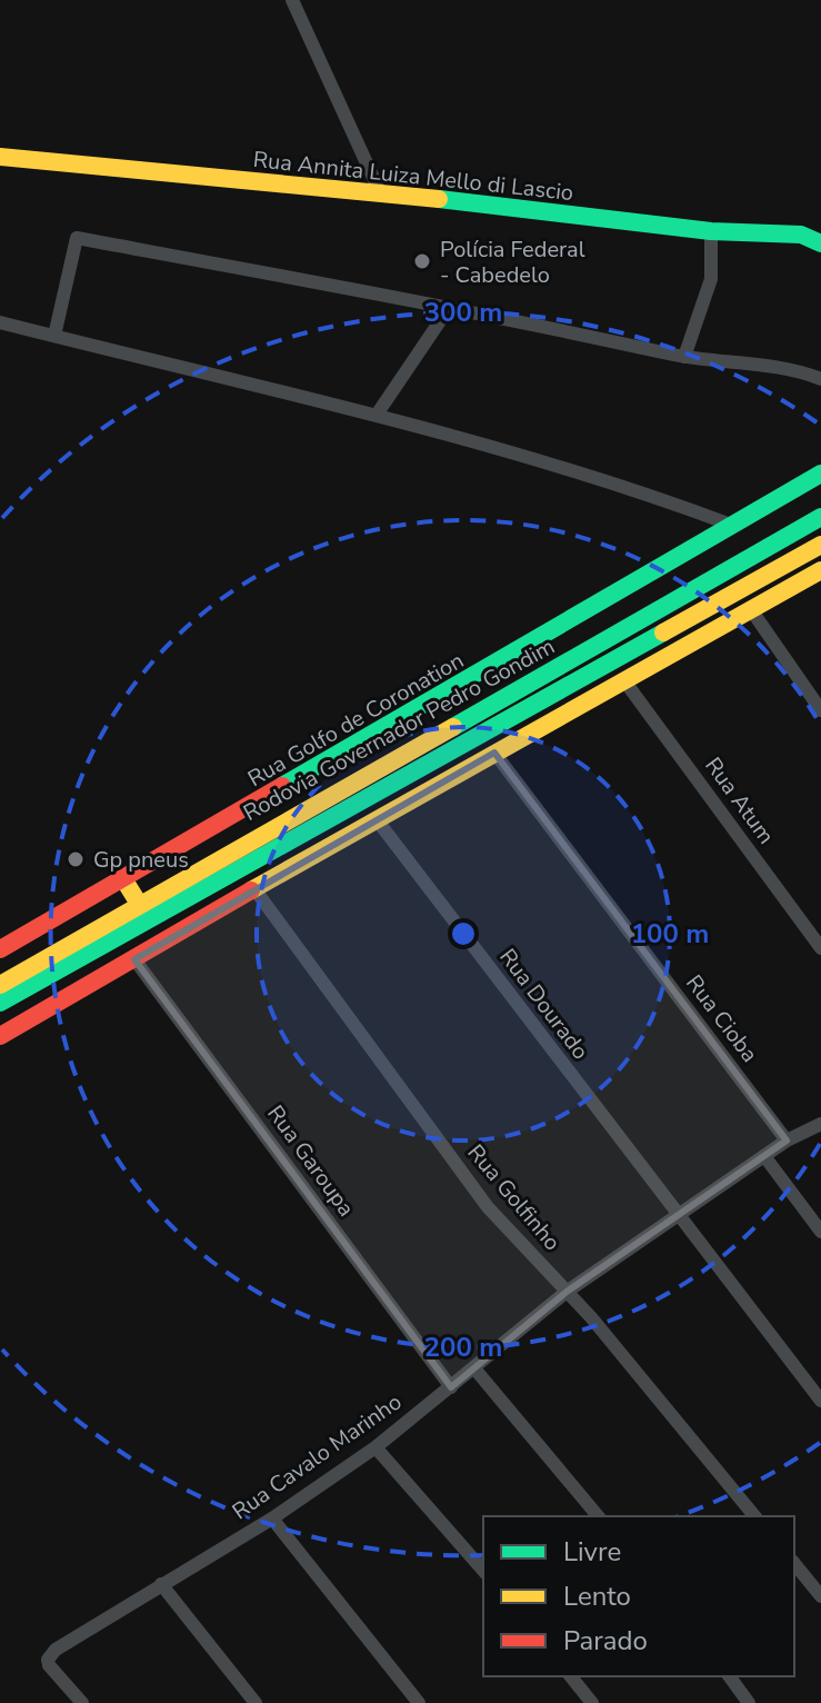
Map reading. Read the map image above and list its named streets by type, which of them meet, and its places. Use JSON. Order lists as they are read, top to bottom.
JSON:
{
  "streets": {
    "main road": ["Rua Annita Luiza Mello di Lascio", "Rua Golfo de Coronation", "Rodovia Governador Pedro Gondim"],
    "street": [
      "Rua Atum",
      "Rua Dourado",
      "Rua Cioba",
      "Rua Garoupa",
      "Rua Golfinho",
      "Rua Cavalo Marinho"
    ]
  },
  "crossings": [
    ["Rua Dourado", "Rua Cavalo Marinho"],
    ["Rua Cioba", "Rua Cavalo Marinho"],
    ["Rua Garoupa", "Rua Cavalo Marinho"],
    ["Rua Golfinho", "Rua Cavalo Marinho"]
  ],
  "places": ["Polícia Federal - Cabedelo", "Gp pneus"],
  "legend": ["Livre", "Lento", "Parado"],
  "rings": ["300 m", "100 m", "200 m"]
}
